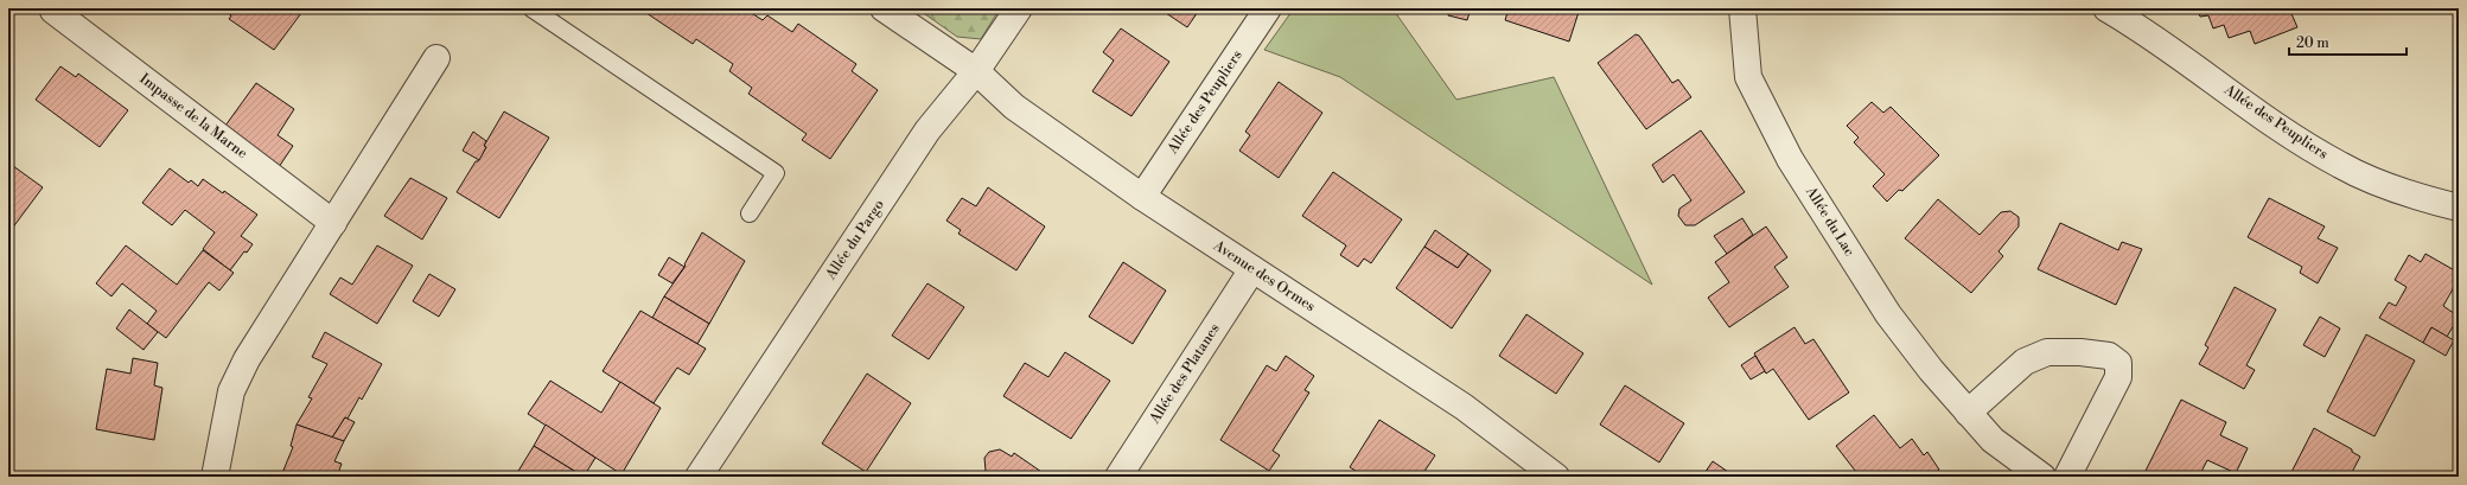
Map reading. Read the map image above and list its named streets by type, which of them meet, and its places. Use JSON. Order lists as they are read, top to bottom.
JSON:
{
  "streets": {
    "street": [
      "Allée des Peupliers",
      "Impasse de la Marne",
      "Allée du Lac",
      "Allée du Pargo",
      "Avenue des Ormes",
      "Allée des Platanes"
    ]
  },
  "crossings": [
    ["Allée des Peupliers", "Avenue des Ormes"],
    ["Allée du Pargo", "Avenue des Ormes"],
    ["Avenue des Ormes", "Allée des Platanes"]
  ],
  "scale_bar": "20 m"
}
